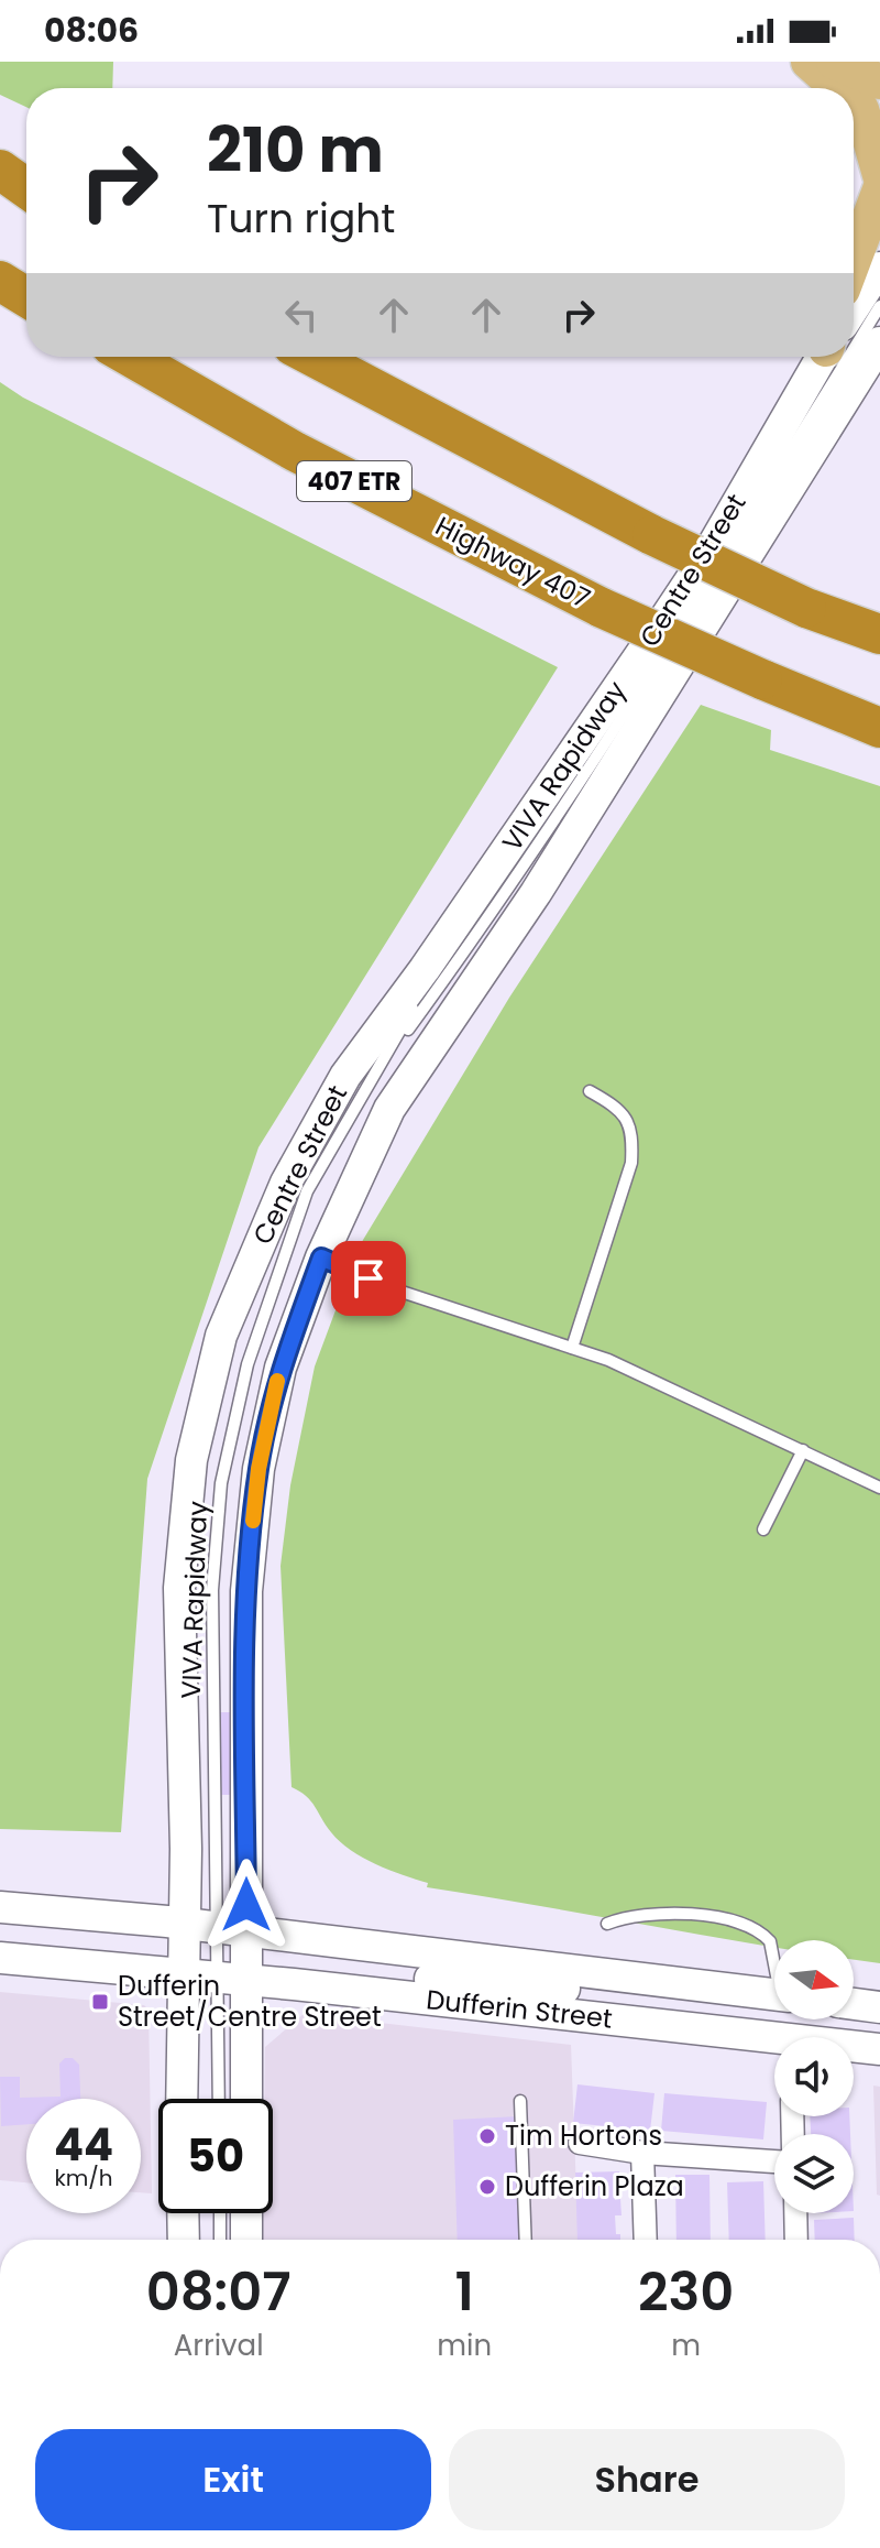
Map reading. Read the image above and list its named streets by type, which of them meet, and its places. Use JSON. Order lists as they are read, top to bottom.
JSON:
{
  "streets": {
    "highway": ["407 ETR", "Highway 407"],
    "main road": ["Centre Street", "Dufferin Street"],
    "lane": ["VIVA Rapidway"]
  },
  "crossings": [
    ["Centre Street", "VIVA Rapidway"],
    ["Centre Street", "Dufferin Street"],
    ["VIVA Rapidway", "Dufferin Street"]
  ],
  "places": {
    "transit": ["Dufferin Street/Centre Street"],
    "other": ["Tim Hortons", "Dufferin Plaza"]
  },
  "north": "right",
  "page": {
    "status": "08:06",
    "turn": ["210 m", "Turn right"],
    "speed": "44 km/h",
    "limit": "50",
    "eta": [
      "08:07",
      "Arrival",
      "1",
      "min",
      "230",
      "m"
    ],
    "buttons": ["Exit", "Share"]
  }
}
